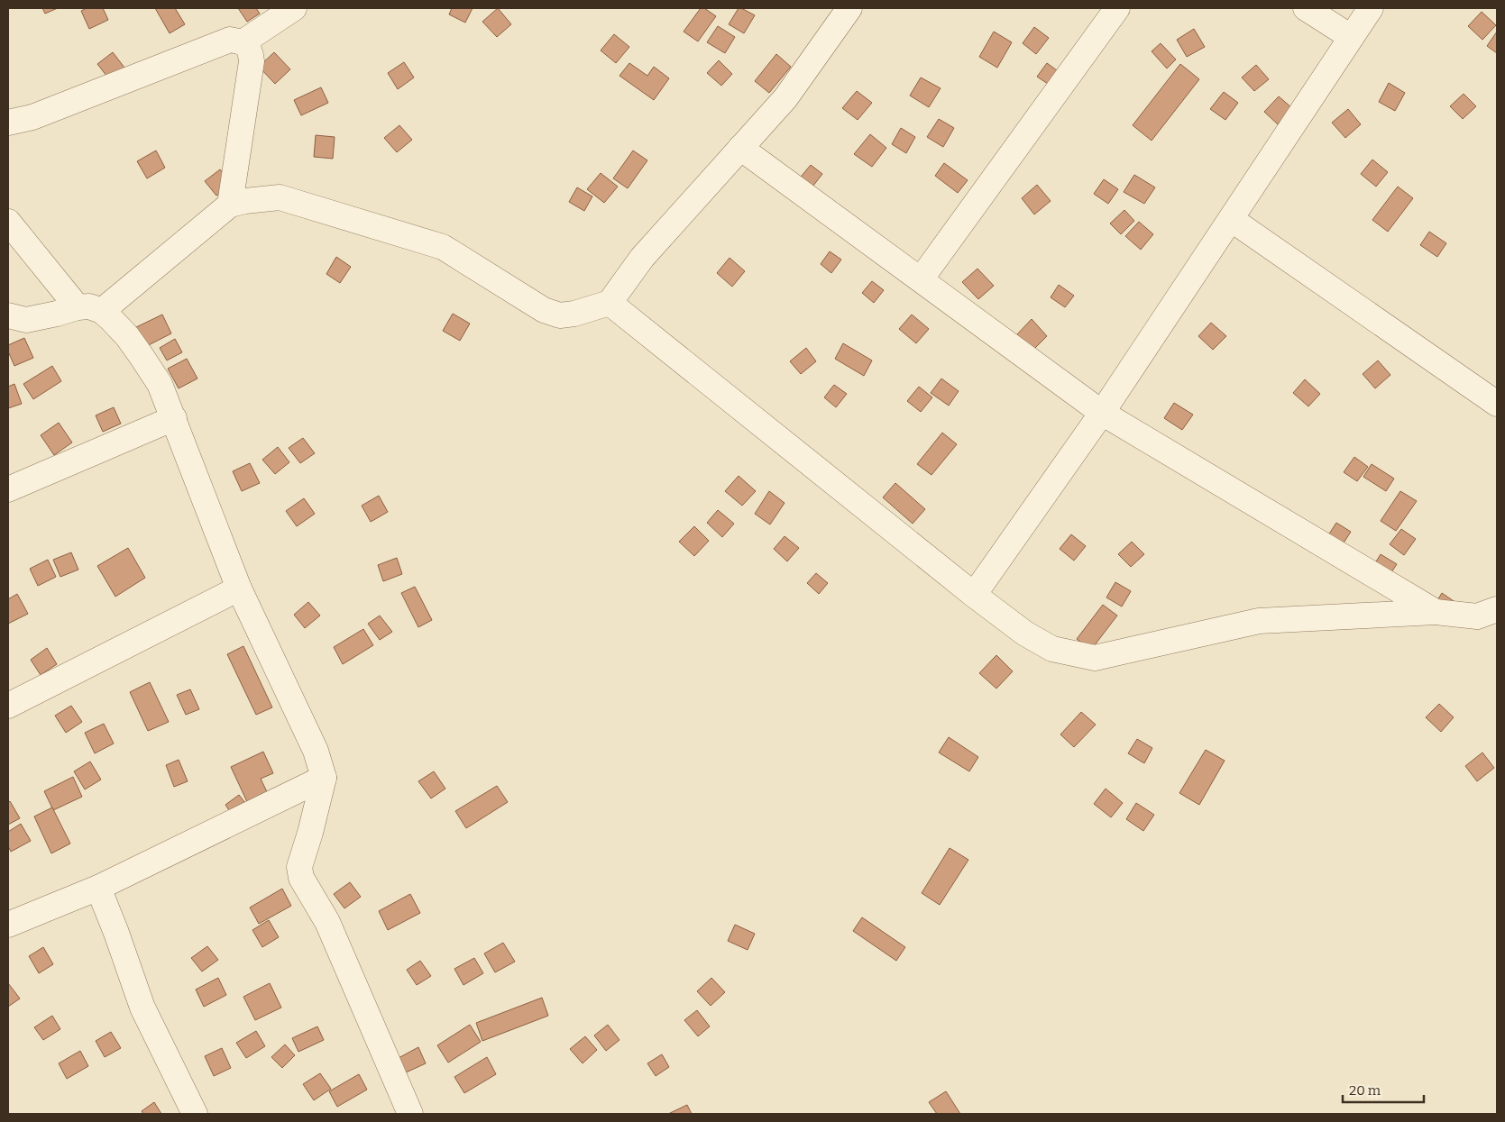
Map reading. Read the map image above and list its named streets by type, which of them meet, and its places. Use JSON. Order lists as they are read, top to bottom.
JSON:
{
  "scale_bar": "20 m"
}
